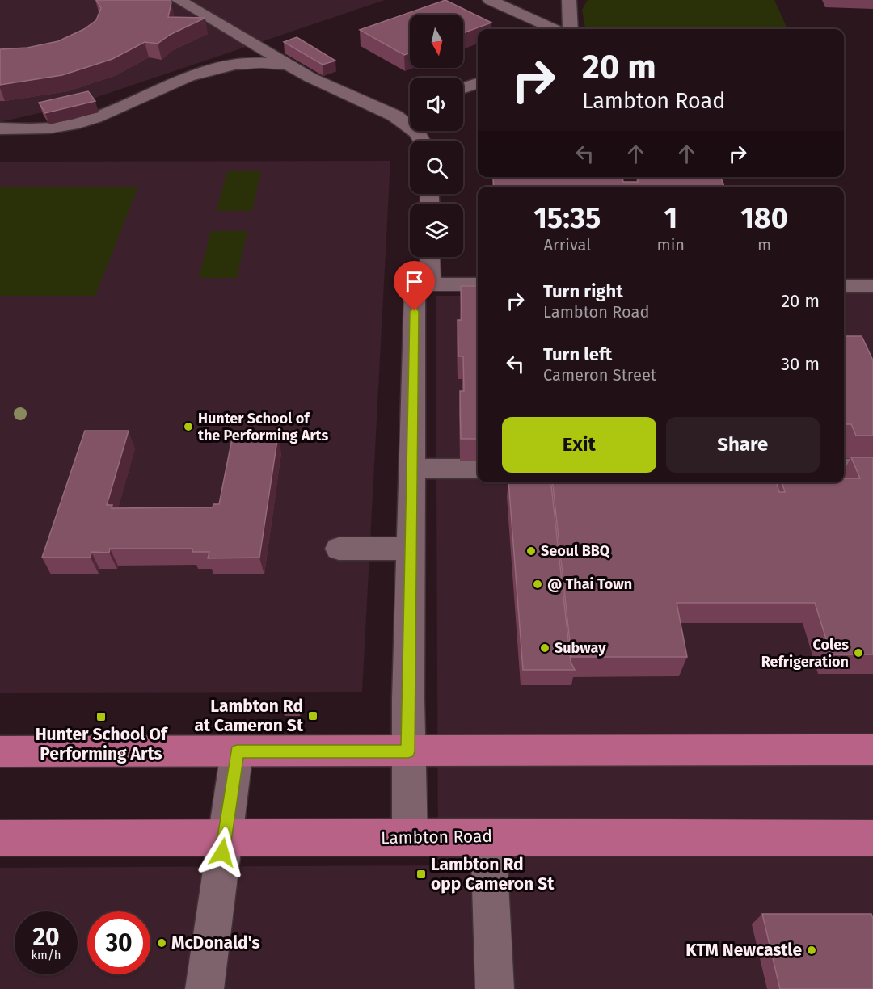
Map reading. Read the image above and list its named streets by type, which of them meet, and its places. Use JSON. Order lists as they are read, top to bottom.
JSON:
{
  "streets": {
    "main road": ["Lambton Road"]
  },
  "places": {
    "other": [
      "Hunter School of the Performing Arts",
      "Seoul BBQ",
      "@ Thai Town",
      "Subway",
      "Coles Refrigeration",
      "McDonald's",
      "KTM Newcastle"
    ],
    "transit": ["Lambton Rd at Cameron St", "Hunter School Of Performing Arts", "Lambton Rd opp Cameron St"]
  },
  "north": "bottom",
  "page": {
    "turn": ["20 m", "Lambton Road"],
    "eta": [
      "15:35",
      "Arrival",
      "1",
      "min",
      "180",
      "m"
    ],
    "list": [
      {
        "name": "Turn right",
        "note": "Lambton Road",
        "value": "20 m"
      },
      {
        "name": "Turn left",
        "note": "Cameron Street",
        "value": "30 m"
      }
    ],
    "buttons": ["Exit", "Share"],
    "speed": "20 km/h",
    "limit": "30"
  }
}
